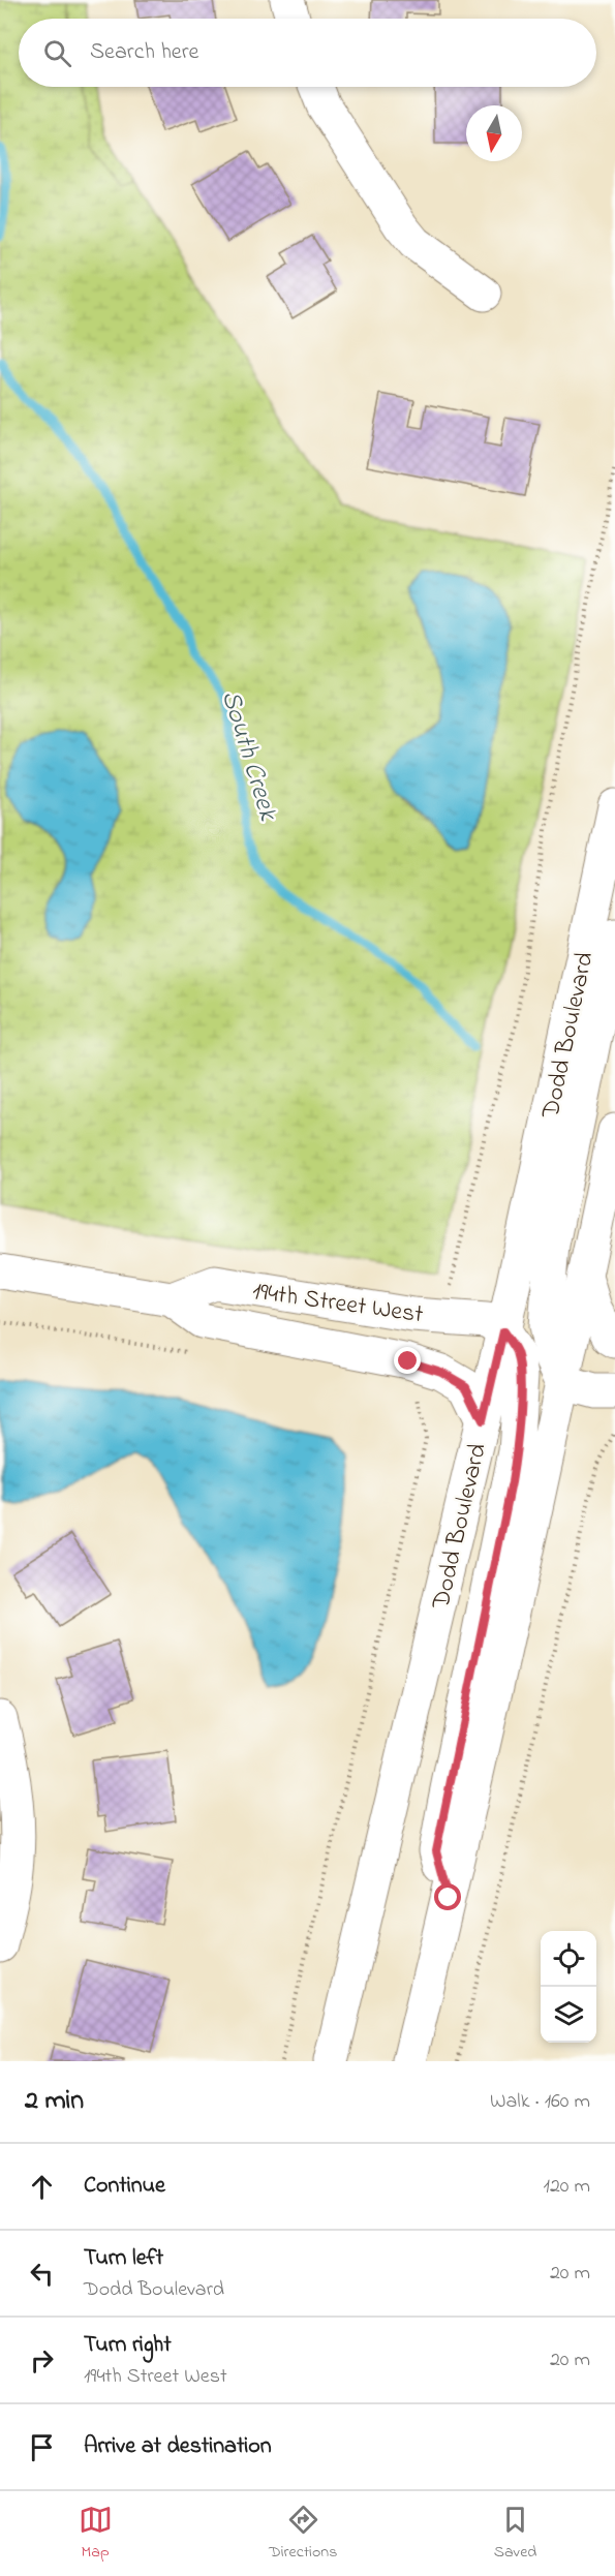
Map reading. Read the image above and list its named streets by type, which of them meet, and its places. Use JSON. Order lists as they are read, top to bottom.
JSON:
{
  "streets": {
    "main road": ["Dodd Boulevard", "194th Street West"]
  },
  "crossings": [
    ["Dodd Boulevard", "194th Street West"]
  ],
  "water": ["South Creek"],
  "north": "bottom",
  "page": {
    "search": "Search here",
    "heading": ["2 min", "Walk · 160 m"],
    "list": [
      ["Continue", "120 m"],
      ["Turn left", "Dodd Boulevard", "20 m"],
      ["Turn right", "194th Street West", "20 m"],
      "Arrive at destination"
    ],
    "nav": ["Map", "Directions", "Saved"]
  }
}
